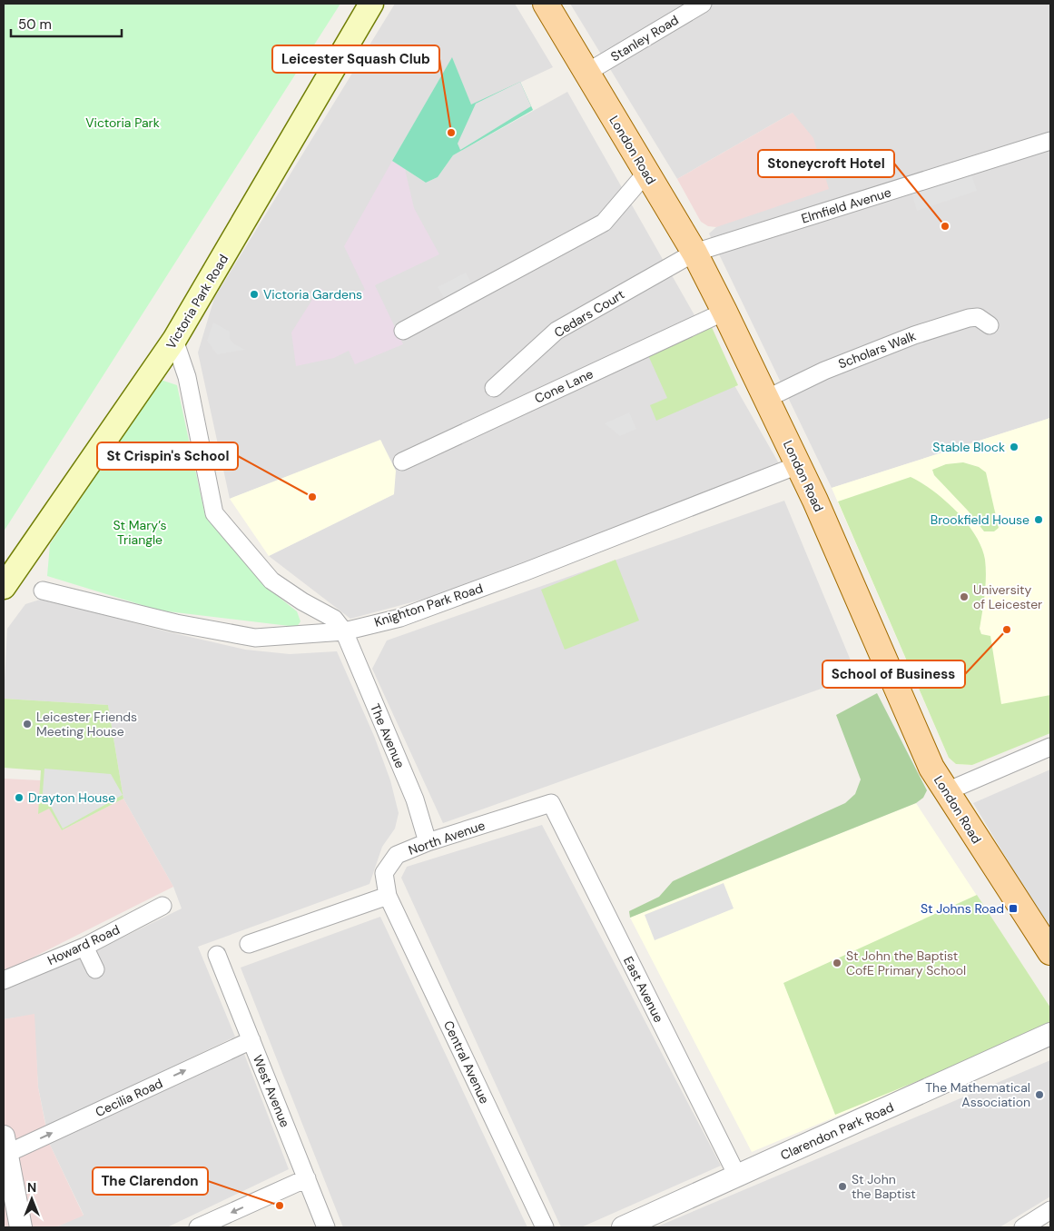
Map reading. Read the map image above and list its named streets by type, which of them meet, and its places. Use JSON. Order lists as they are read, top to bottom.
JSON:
{
  "streets": {
    "main road": ["London Road", "Victoria Park Road"],
    "street": [
      "Stanley Road",
      "Elmfield Avenue",
      "Cedars Court",
      "Scholars Walk",
      "Cone Lane",
      "Knighton Park Road",
      "The Avenue",
      "North Avenue",
      "Howard Road",
      "East Avenue",
      "Central Avenue",
      "West Avenue",
      "Cecilia Road",
      "Clarendon Park Road"
    ]
  },
  "crossings": [
    ["Stanley Road", "London Road"],
    ["London Road", "Elmfield Avenue"],
    ["London Road", "Cedars Court"],
    ["London Road", "Scholars Walk"],
    ["London Road", "Cone Lane"],
    ["London Road", "Knighton Park Road"],
    ["Elmfield Avenue", "Cedars Court"],
    ["Knighton Park Road", "The Avenue"],
    ["The Avenue", "North Avenue"],
    ["North Avenue", "East Avenue"],
    ["North Avenue", "Central Avenue"],
    ["East Avenue", "Clarendon Park Road"],
    ["West Avenue", "Cecilia Road"]
  ],
  "parks": ["Victoria Park", "St Mary’s Triangle"],
  "places": {
    "other": [
      "Leicester Squash Club",
      "Stoneycroft Hotel",
      "Victoria Gardens",
      "Stable Block",
      "St Crispin's School",
      "Brookfield House",
      "University of Leicester",
      "School of Business",
      "Leicester Friends Meeting House",
      "Drayton House",
      "St John the Baptist CofE Primary School",
      "The Mathematical Association",
      "St John the Baptist",
      "The Clarendon"
    ],
    "transit": ["St Johns Road"]
  },
  "scale_bar": "50 m",
  "north": "top"
}
